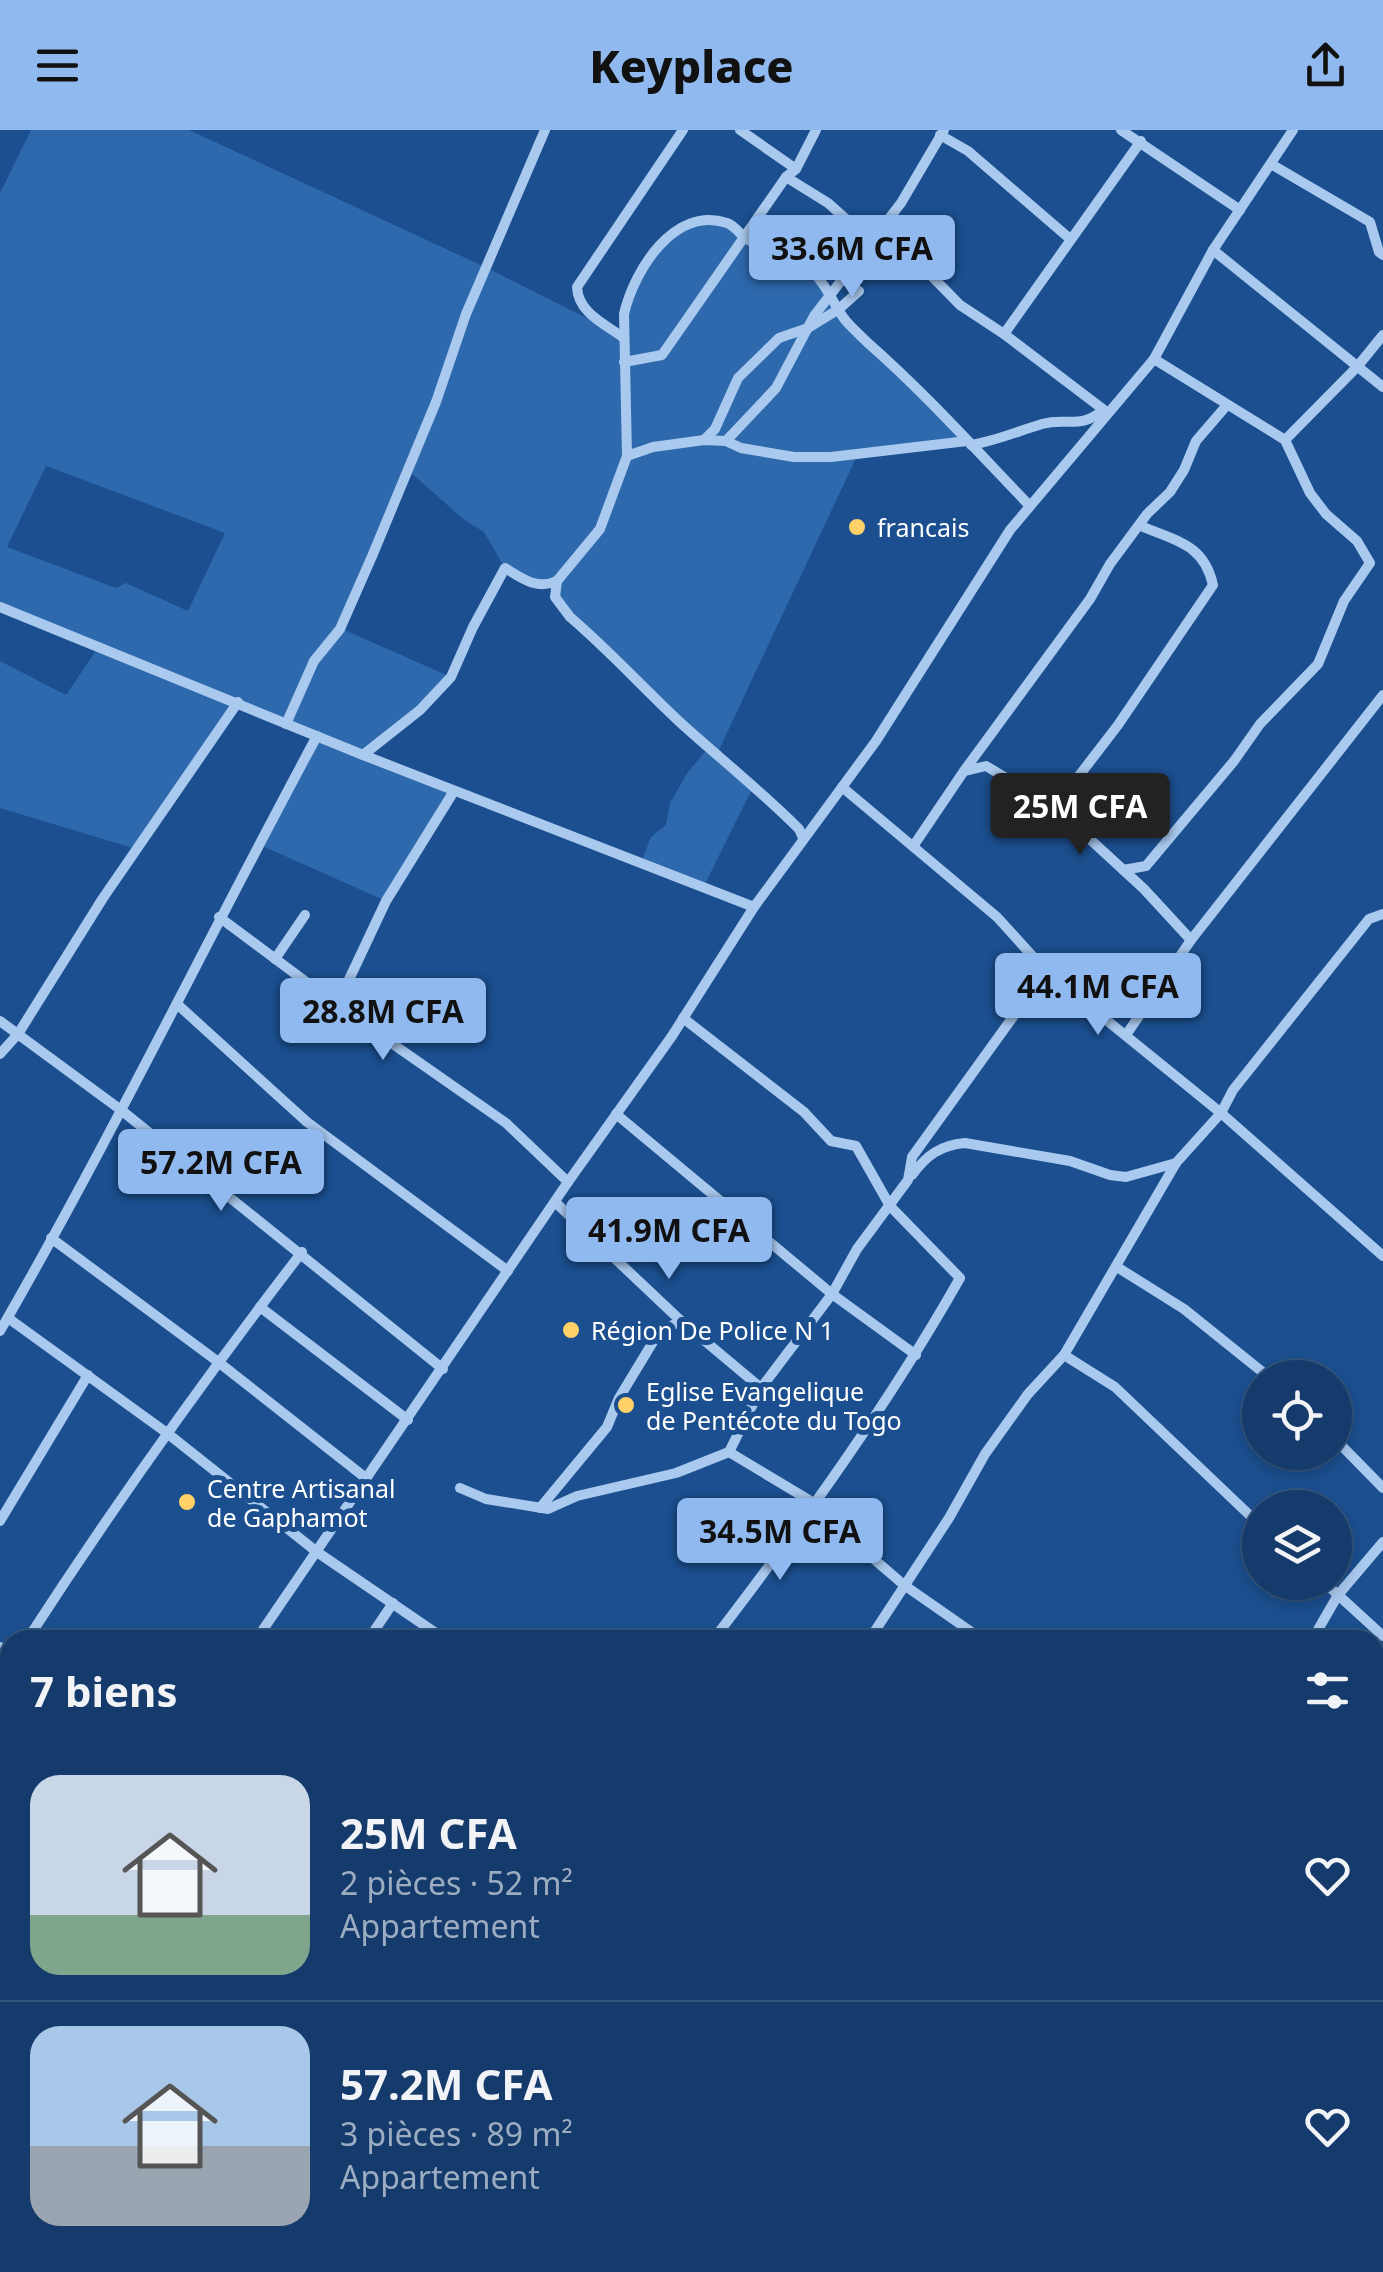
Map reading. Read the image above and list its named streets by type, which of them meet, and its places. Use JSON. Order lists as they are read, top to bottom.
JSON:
{
  "places": [
    "francais",
    "Région De Police N 1",
    "Eglise Evangelique de Pentécote du Togo",
    "Centre Artisanal de Gaphamot"
  ],
  "page": {
    "header": "Keyplace",
    "price": [
      "33.6M CFA",
      "25M CFA",
      "44.1M CFA",
      "28.8M CFA",
      "57.2M CFA",
      "41.9M CFA",
      "34.5M CFA"
    ],
    "heading": "7 biens",
    "list": [
      {
        "name": "25M CFA",
        "note": "2 pièces · 52 m² · Appartement"
      },
      {
        "name": "57.2M CFA",
        "note": "3 pièces · 89 m² · Appartement"
      }
    ]
  }
}
